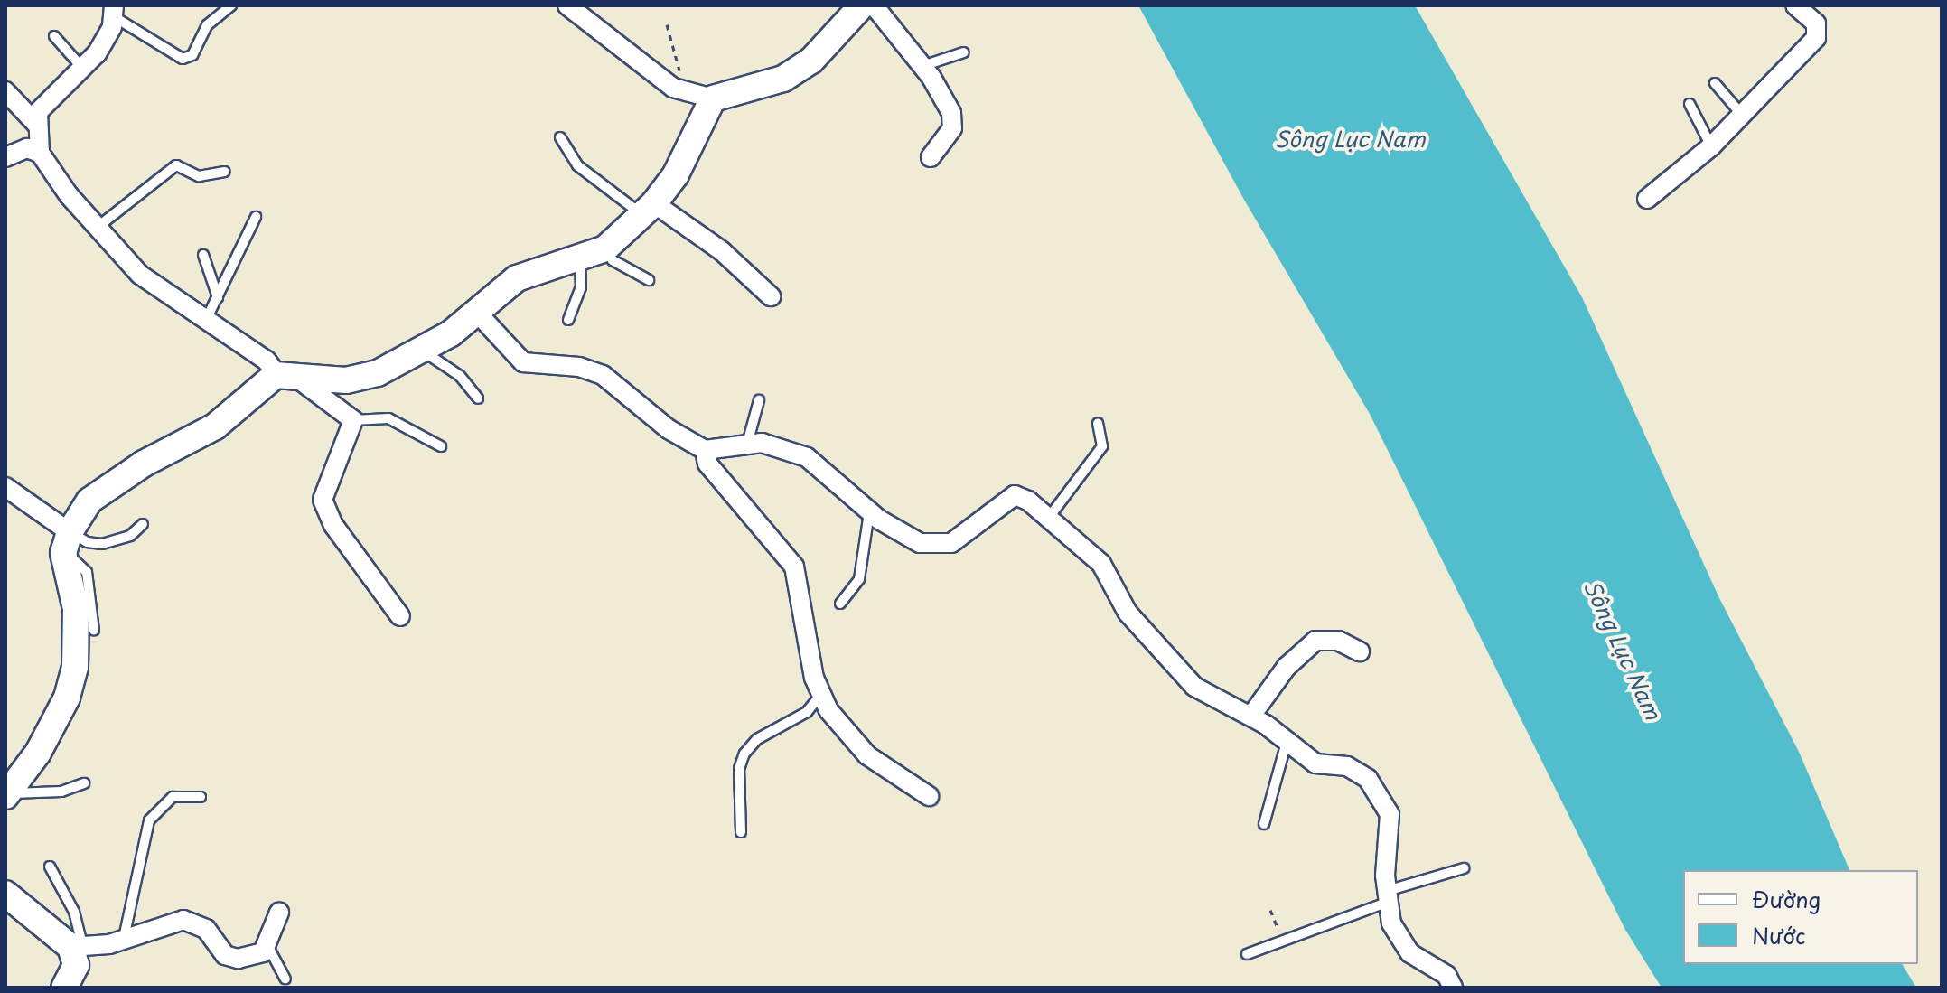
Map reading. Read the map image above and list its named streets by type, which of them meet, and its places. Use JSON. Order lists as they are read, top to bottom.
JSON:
{
  "water": ["Sông Lục Nam"],
  "legend": ["Đường", "Nước"]
}
